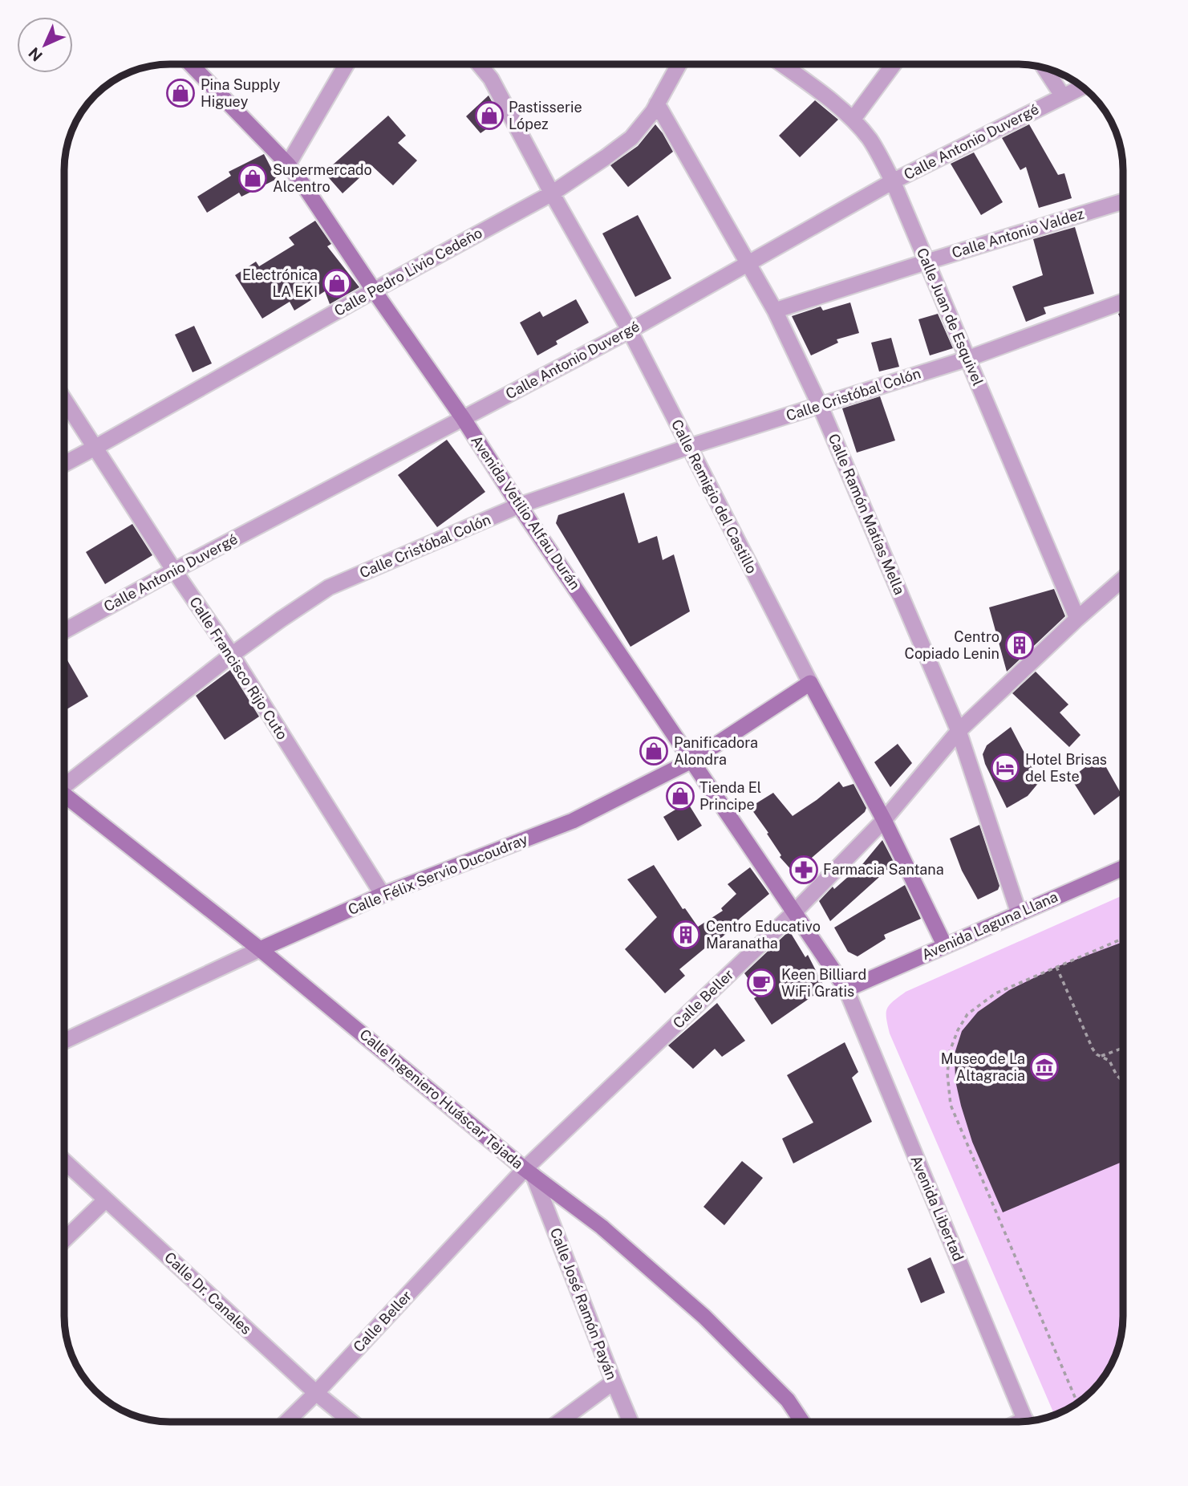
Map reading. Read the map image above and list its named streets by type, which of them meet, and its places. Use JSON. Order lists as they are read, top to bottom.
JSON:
{
  "streets": {
    "main road": [
      "Calle Remigio del Castillo",
      "Avenida Vetilio Alfau Durán",
      "Calle Félix Servio Ducoudray",
      "Avenida Laguna Llana",
      "Calle Ingeniero Huáscar Tejada"
    ],
    "street": [
      "Calle Antonio Duvergé",
      "Calle Antonio Valdez",
      "Calle Pedro Livio Cedeño",
      "Calle Juan de Esquivel",
      "Calle Cristóbal Colón",
      "Calle Ramón Matías Mella",
      "Calle Francisco Rijo Cuto",
      "Calle Beller",
      "Avenida Libertad",
      "Calle Dr. Canales",
      "Calle José Ramón Payán"
    ]
  },
  "crossings": [
    ["Calle Antonio Duvergé", "Calle Juan de Esquivel"],
    ["Calle Antonio Duvergé", "Calle Remigio del Castillo"],
    ["Calle Antonio Duvergé", "Avenida Vetilio Alfau Durán"],
    ["Calle Antonio Duvergé", "Calle Ramón Matías Mella"],
    ["Calle Antonio Duvergé", "Calle Francisco Rijo Cuto"],
    ["Calle Antonio Valdez", "Calle Juan de Esquivel"],
    ["Calle Antonio Valdez", "Calle Ramón Matías Mella"],
    ["Calle Pedro Livio Cedeño", "Calle Remigio del Castillo"],
    ["Calle Pedro Livio Cedeño", "Avenida Vetilio Alfau Durán"],
    ["Calle Pedro Livio Cedeño", "Calle Ramón Matías Mella"],
    ["Calle Pedro Livio Cedeño", "Calle Francisco Rijo Cuto"],
    ["Calle Juan de Esquivel", "Calle Cristóbal Colón"],
    ["Calle Juan de Esquivel", "Calle Beller"],
    ["Calle Cristóbal Colón", "Calle Remigio del Castillo"],
    ["Calle Cristóbal Colón", "Avenida Vetilio Alfau Durán"],
    ["Calle Cristóbal Colón", "Calle Ramón Matías Mella"],
    ["Calle Cristóbal Colón", "Calle Francisco Rijo Cuto"],
    ["Calle Remigio del Castillo", "Calle Félix Servio Ducoudray"],
    ["Calle Remigio del Castillo", "Avenida Laguna Llana"],
    ["Calle Remigio del Castillo", "Calle Beller"],
    ["Avenida Vetilio Alfau Durán", "Calle Félix Servio Ducoudray"],
    ["Avenida Vetilio Alfau Durán", "Avenida Laguna Llana"],
    ["Avenida Vetilio Alfau Durán", "Calle Beller"],
    ["Avenida Vetilio Alfau Durán", "Avenida Libertad"],
    ["Calle Ramón Matías Mella", "Avenida Laguna Llana"],
    ["Calle Ramón Matías Mella", "Calle Beller"],
    ["Calle Francisco Rijo Cuto", "Calle Félix Servio Ducoudray"],
    ["Calle Félix Servio Ducoudray", "Calle Ingeniero Huáscar Tejada"],
    ["Avenida Laguna Llana", "Avenida Libertad"],
    ["Calle Beller", "Calle Ingeniero Huáscar Tejada"],
    ["Calle Beller", "Calle Dr. Canales"],
    ["Calle Beller", "Calle José Ramón Payán"],
    ["Calle Ingeniero Huáscar Tejada", "Calle José Ramón Payán"]
  ],
  "places": {
    "shop": [
      "Pina Supply Higuey",
      "Pastisserie López",
      "Supermercado Alcentro",
      "Electrónica LA EKI",
      "Panificadora Alondra",
      "Tienda El Principe"
    ],
    "building": ["Centro Copiado Lenin", "Centro Educativo Maranatha"],
    "hotel": ["Hotel Brisas del Este"],
    "pharmacy": ["Farmacia Santana"],
    "cafe": ["Keen Billiard WiFi Gratis"],
    "museum": ["Museo de La Altagracia"]
  },
  "north": "bottom left"
}
